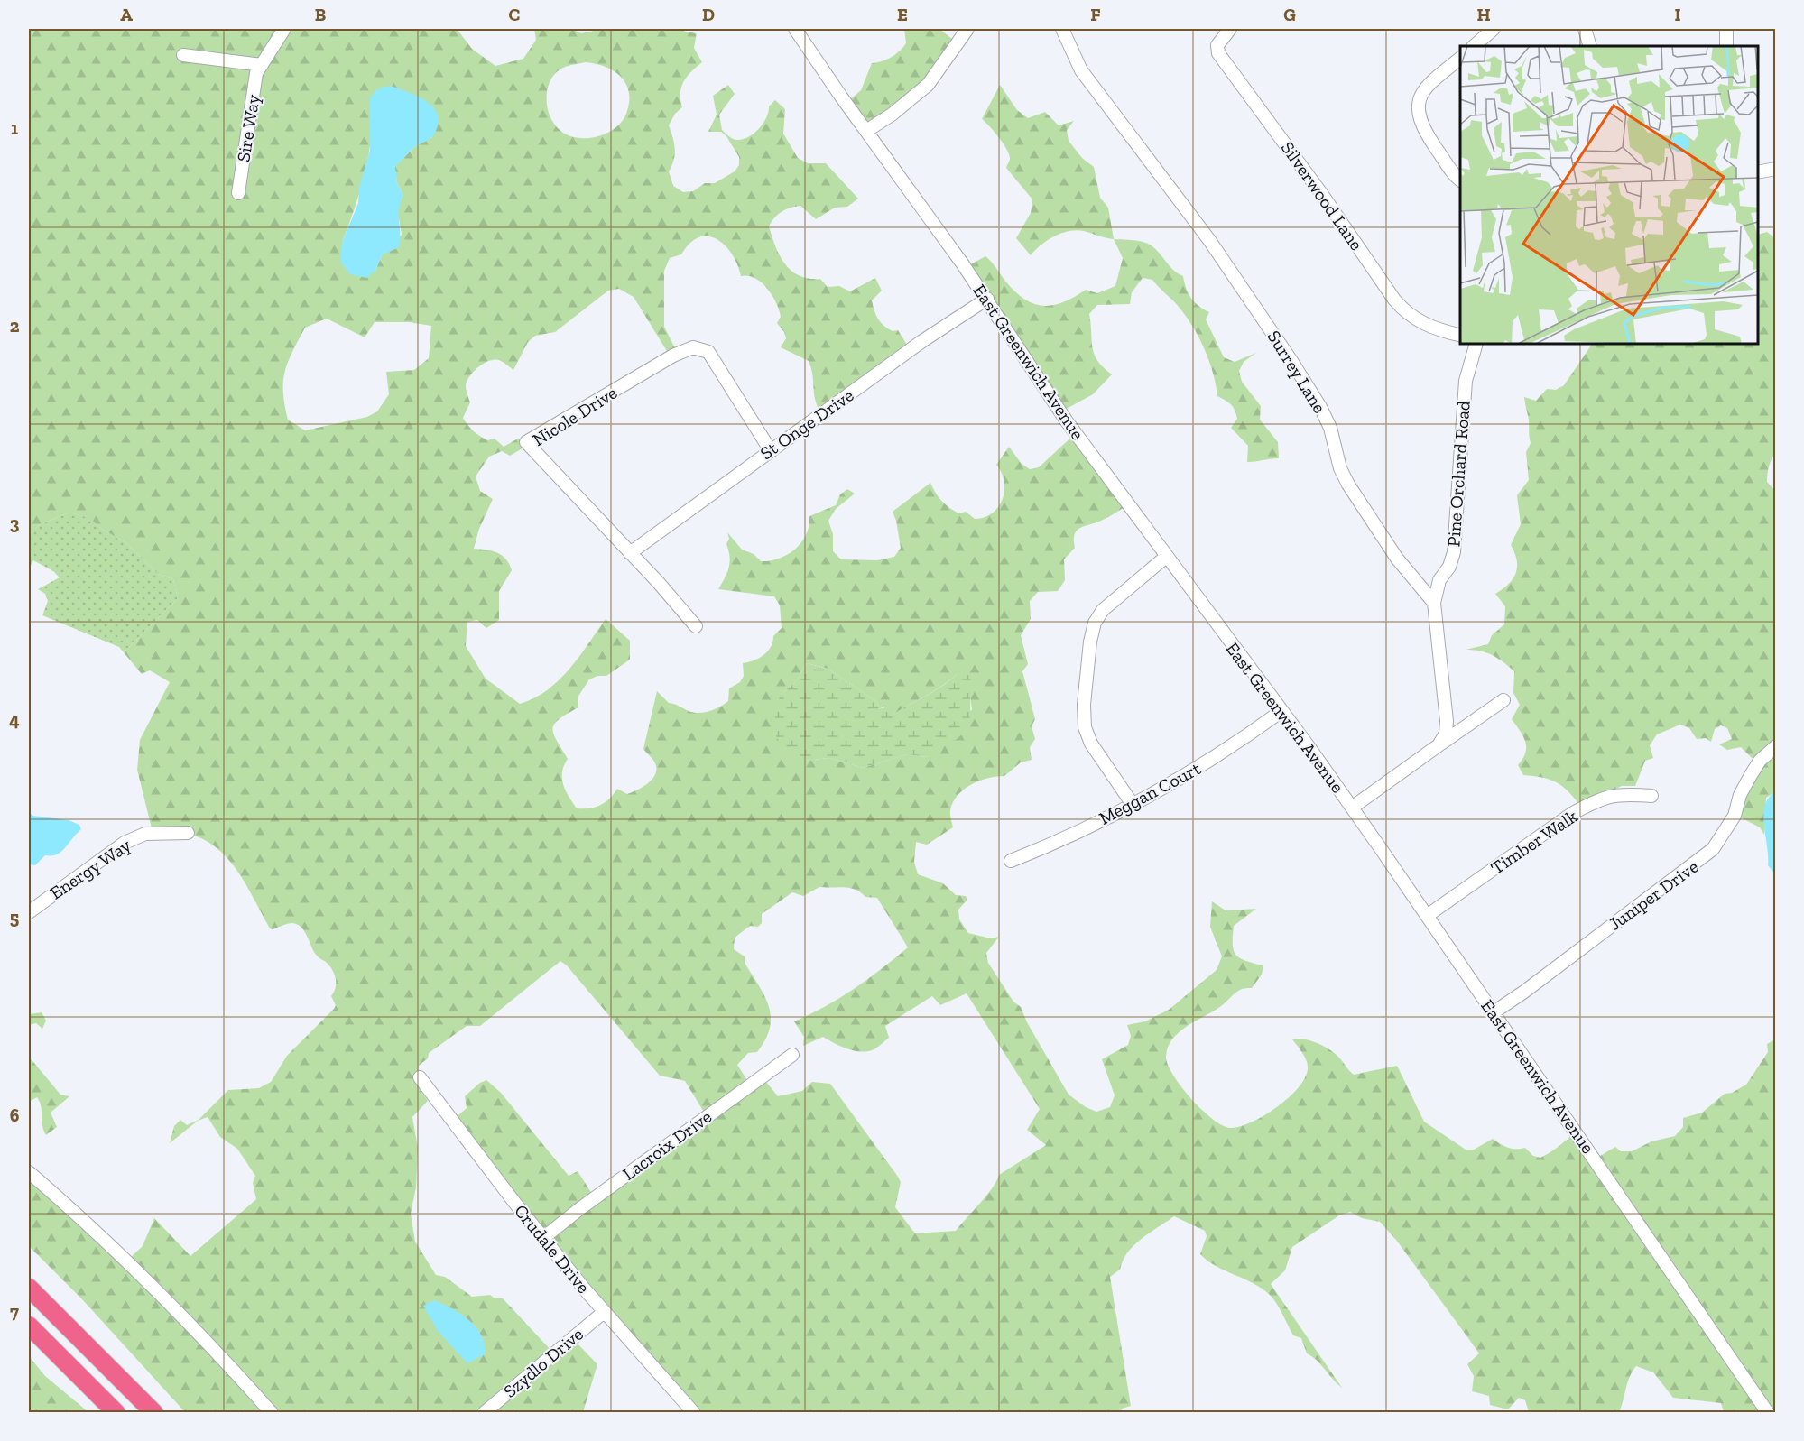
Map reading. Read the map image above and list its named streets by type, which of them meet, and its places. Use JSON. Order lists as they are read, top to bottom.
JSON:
{
  "streets": {
    "street": [
      "Sire Way",
      "Silverwood Lane",
      "East Greenwich Avenue",
      "Surrey Lane",
      "Nicole Drive",
      "St Onge Drive",
      "Pine Orchard Road",
      "Meggan Court",
      "Timber Walk",
      "Energy Way",
      "Juniper Drive",
      "Lacroix Drive",
      "Crudale Drive",
      "Szydlo Drive"
    ]
  },
  "crossings": [
    ["East Greenwich Avenue", "St Onge Drive"],
    ["East Greenwich Avenue", "Meggan Court"],
    ["East Greenwich Avenue", "Timber Walk"],
    ["East Greenwich Avenue", "Juniper Drive"],
    ["Surrey Lane", "Pine Orchard Road"],
    ["Nicole Drive", "St Onge Drive"],
    ["Lacroix Drive", "Crudale Drive"],
    ["Crudale Drive", "Szydlo Drive"]
  ],
  "grid": {
    "columns": [
      "A",
      "B",
      "C",
      "D",
      "E",
      "F",
      "G",
      "H",
      "I"
    ],
    "rows": [
      "1",
      "2",
      "3",
      "4",
      "5",
      "6",
      "7"
    ]
  }
}
